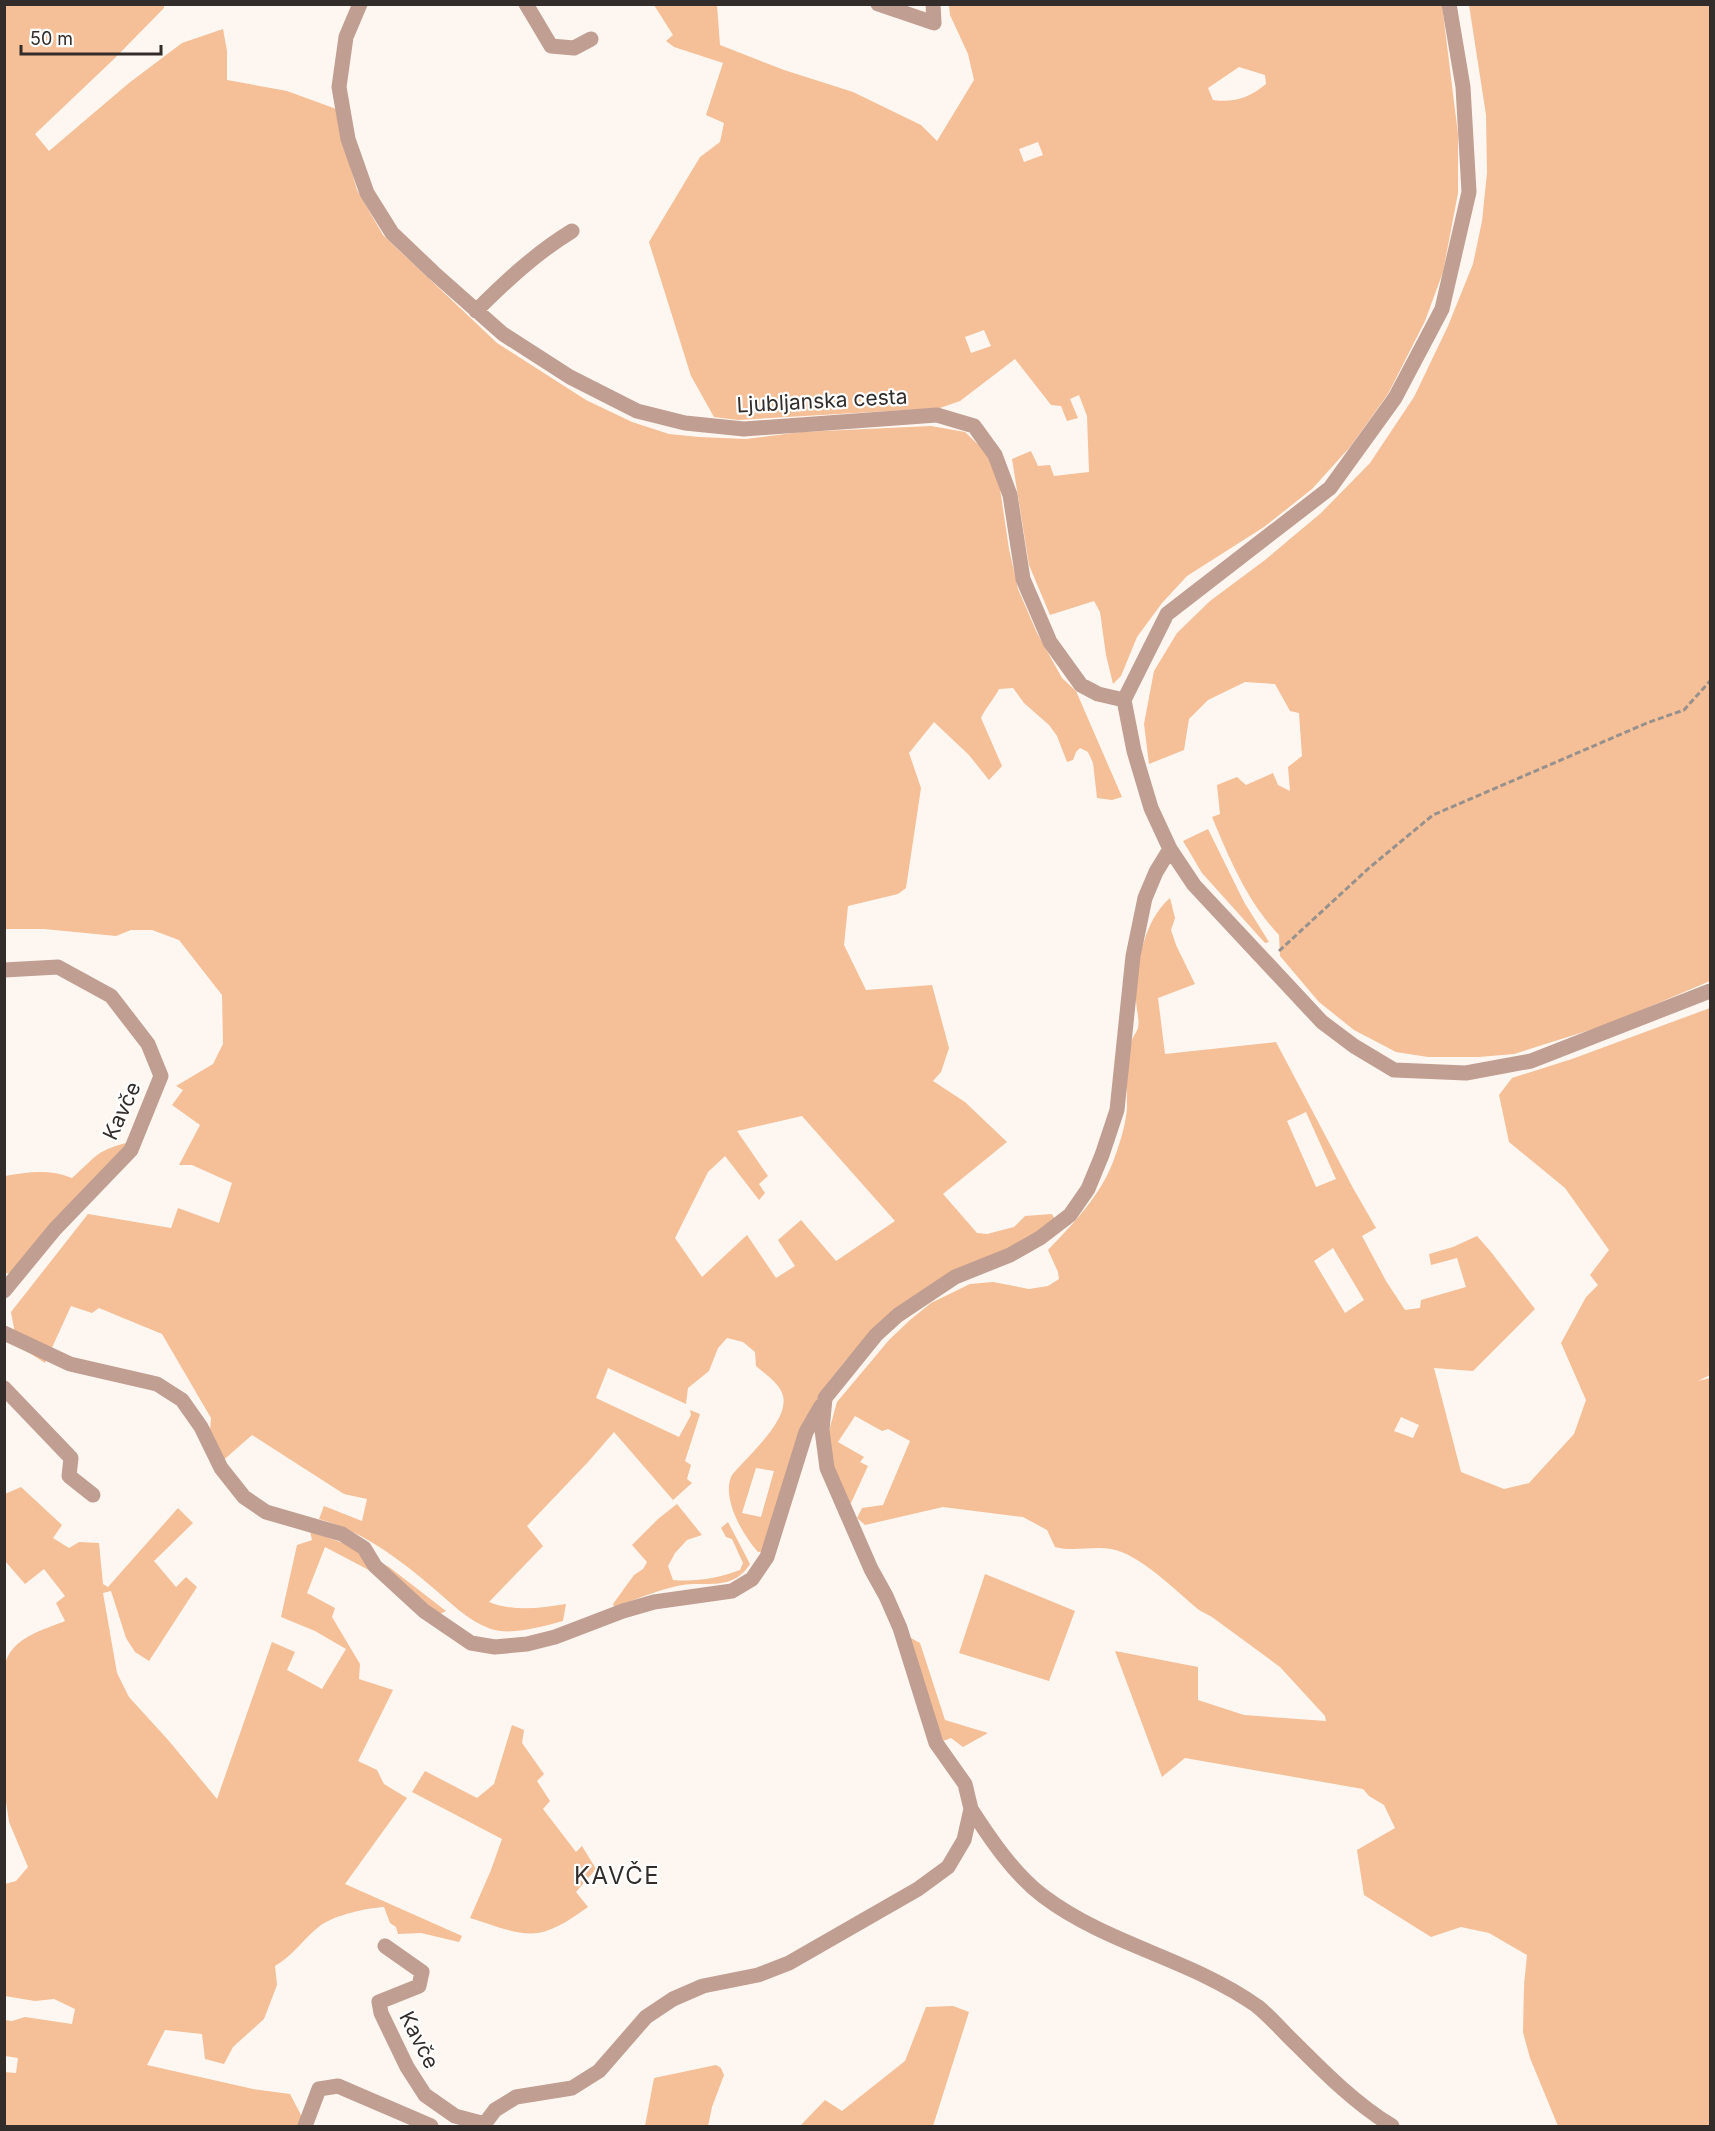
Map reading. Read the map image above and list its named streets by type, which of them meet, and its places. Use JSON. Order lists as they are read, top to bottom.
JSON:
{
  "streets": {
    "street": ["Ljubljanska cesta", "Kavče"]
  },
  "districts": ["KAVČE"],
  "scale_bar": "50 m"
}
